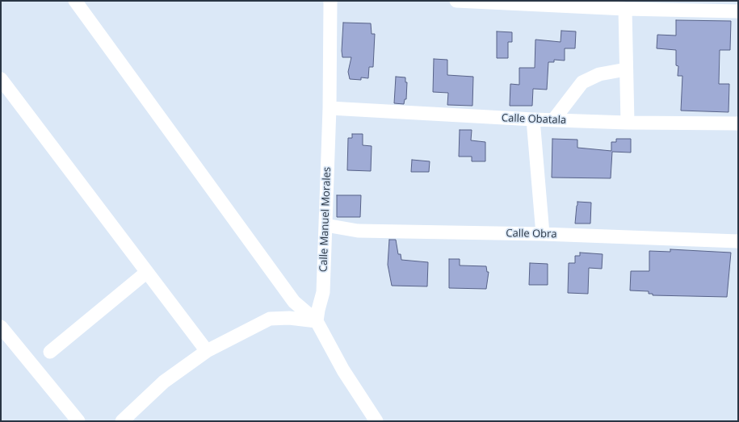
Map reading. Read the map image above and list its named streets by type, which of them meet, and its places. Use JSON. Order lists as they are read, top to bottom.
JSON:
{
  "streets": {
    "street": ["Calle Obatala", "Calle Manuel Morales", "Calle Obra"]
  },
  "crossings": [
    ["Calle Obatala", "Calle Manuel Morales"],
    ["Calle Manuel Morales", "Calle Obra"]
  ]
}
